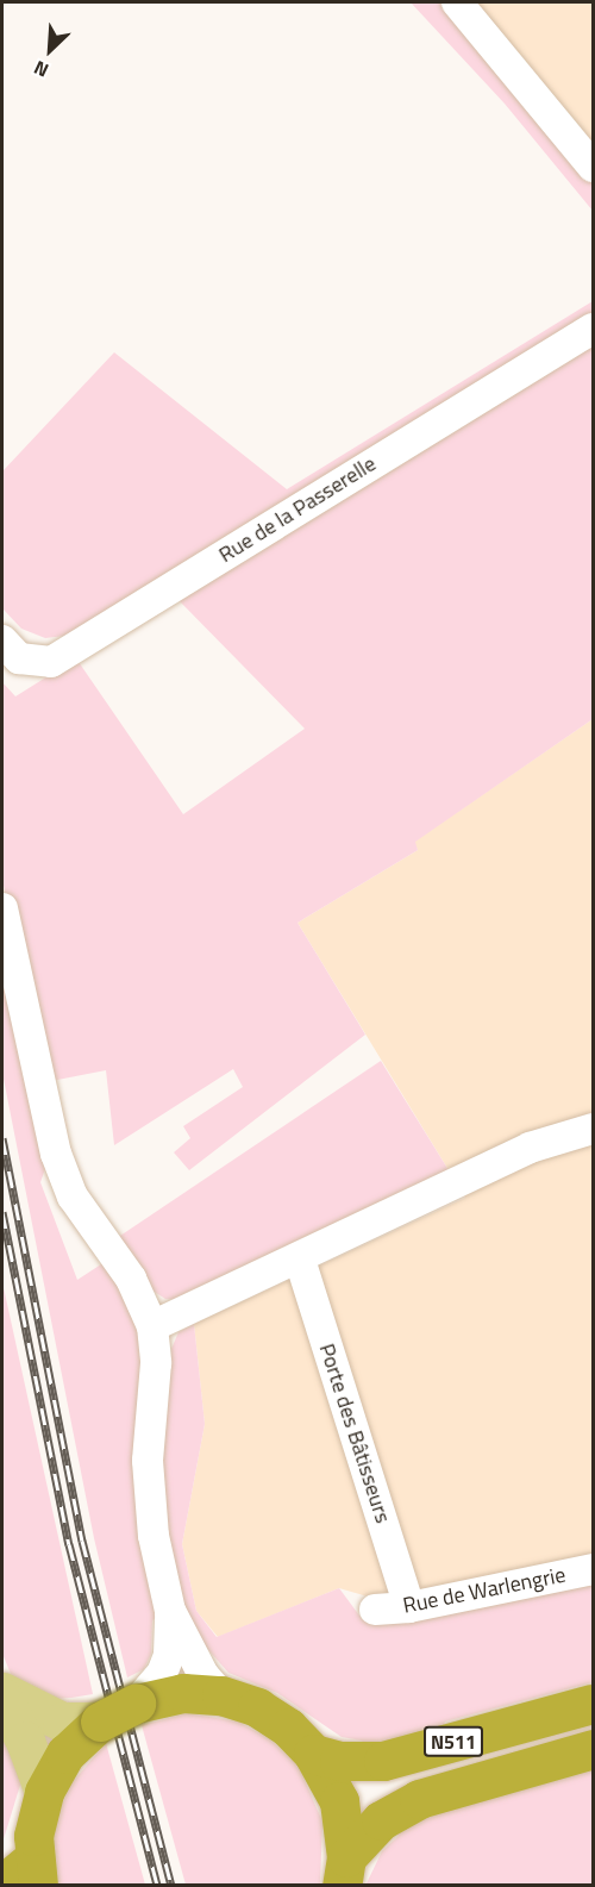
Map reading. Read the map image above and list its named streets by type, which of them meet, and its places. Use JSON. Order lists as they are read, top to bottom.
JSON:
{
  "streets": {
    "highway": ["N511"],
    "street": ["Rue de la Passerelle", "Porte des Bâtisseurs", "Rue de Warlengrie"]
  },
  "crossings": [
    ["Porte des Bâtisseurs", "Rue de Warlengrie"]
  ],
  "north": "bottom left"
}
